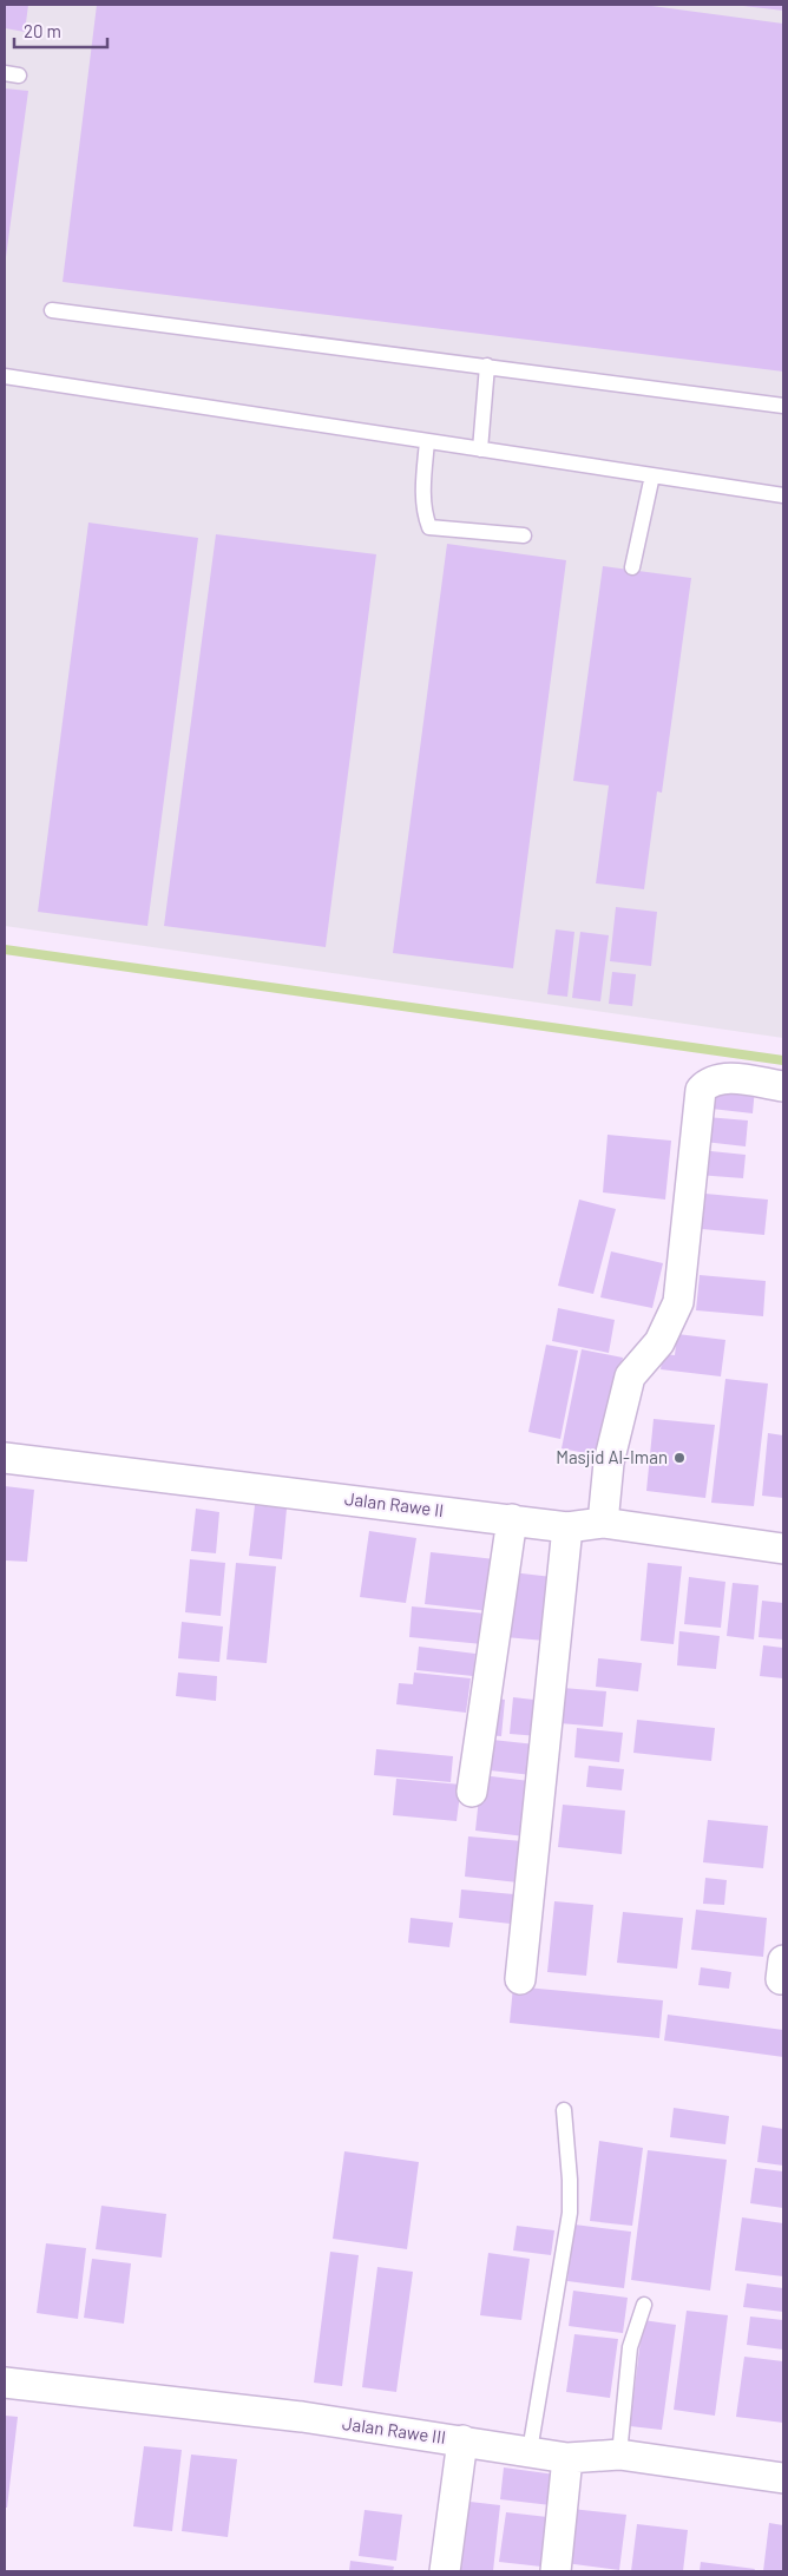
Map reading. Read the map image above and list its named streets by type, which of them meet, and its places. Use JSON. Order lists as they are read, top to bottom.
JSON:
{
  "streets": {
    "street": ["Jalan Rawe II", "Jalan Rawe III"]
  },
  "places": ["Masjid Al-Iman"],
  "scale_bar": "20 m"
}
